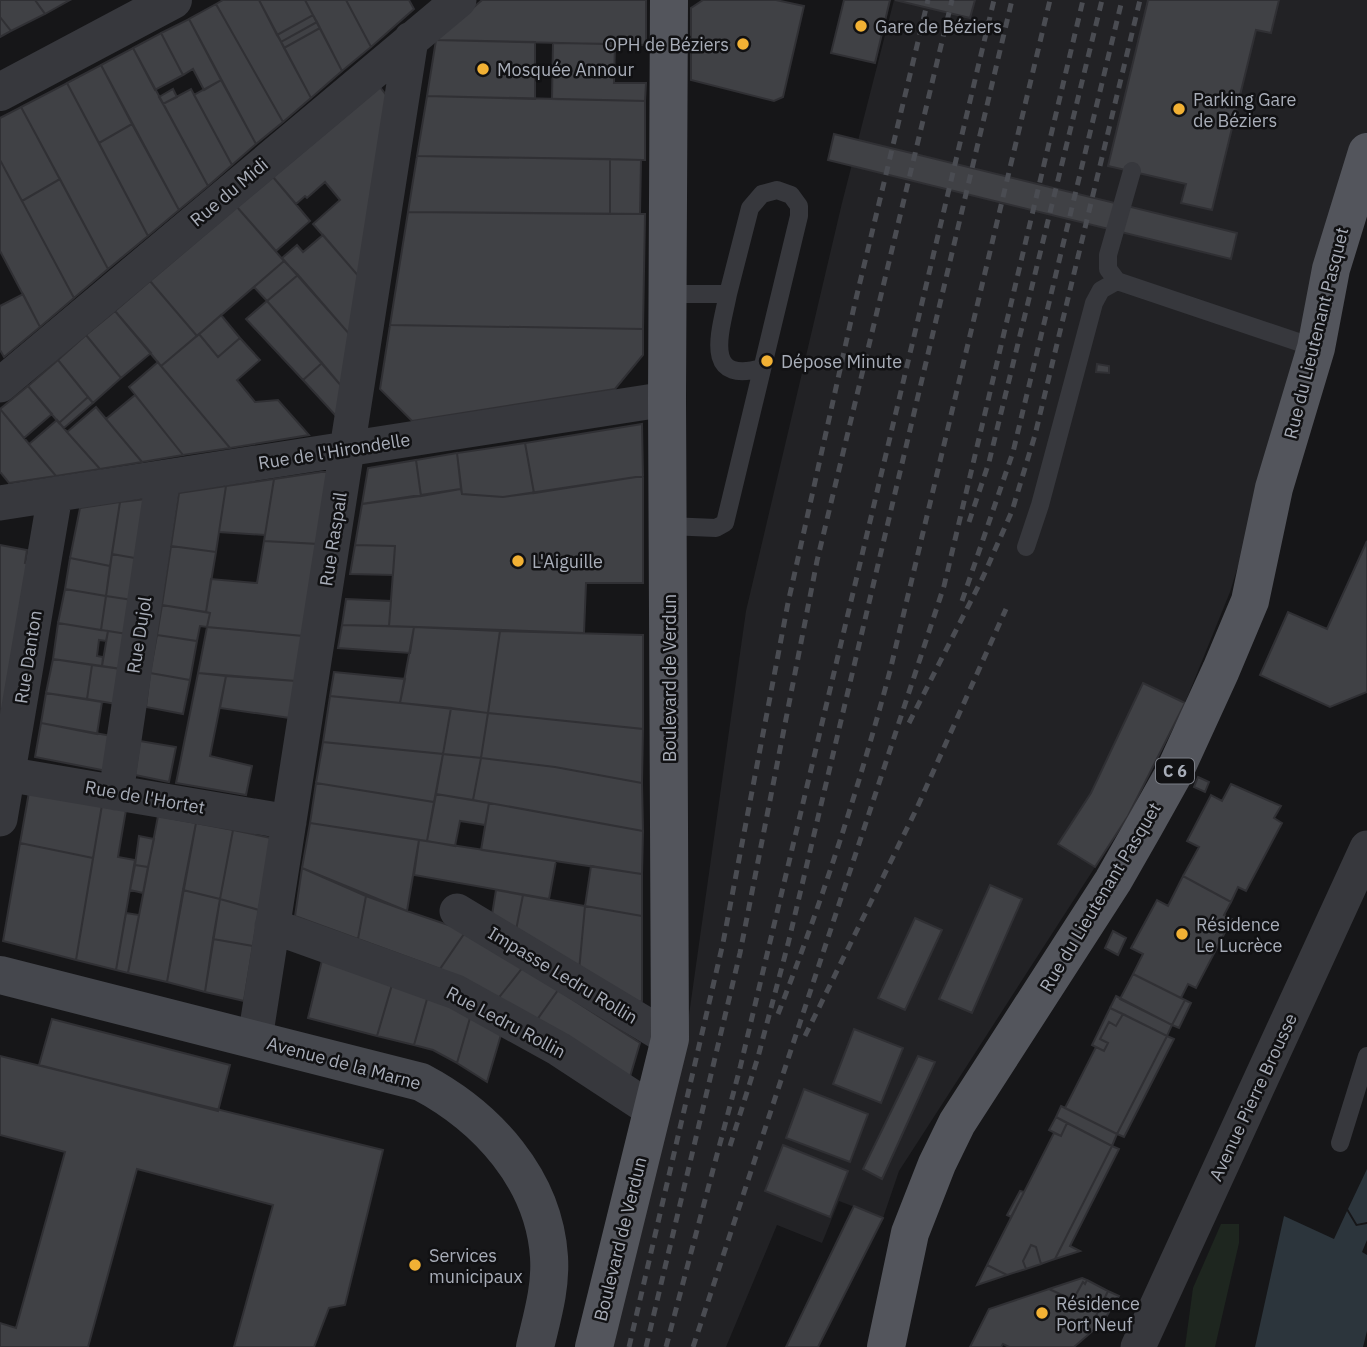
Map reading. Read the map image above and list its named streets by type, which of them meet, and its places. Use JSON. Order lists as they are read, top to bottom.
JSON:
{
  "streets": {
    "main road": [
      "Rue du Lieutenant Pasquet",
      "Boulevard de Verdun",
      "C 6",
      "Avenue de la Marne"
    ],
    "street": [
      "Rue du Midi",
      "Rue de l'Hirondelle",
      "Rue Raspail",
      "Rue Dujol",
      "Rue Danton",
      "Rue de l'Hortet",
      "Impasse Ledru Rollin",
      "Rue Ledru Rollin",
      "Avenue Pierre Brousse"
    ]
  },
  "crossings": [
    ["Rue du Midi", "Rue Raspail"],
    ["Rue de l'Hirondelle", "Rue Raspail"],
    ["Rue de l'Hirondelle", "Rue Dujol"],
    ["Rue de l'Hirondelle", "Rue Danton"],
    ["Rue de l'Hirondelle", "Boulevard de Verdun"],
    ["Rue Raspail", "Rue de l'Hortet"],
    ["Rue Raspail", "Rue Ledru Rollin"],
    ["Rue Raspail", "Avenue de la Marne"],
    ["Rue Dujol", "Rue de l'Hortet"],
    ["Rue Danton", "Rue de l'Hortet"],
    ["Boulevard de Verdun", "Impasse Ledru Rollin"],
    ["Boulevard de Verdun", "Rue Ledru Rollin"]
  ],
  "places": [
    "Gare de Béziers",
    "OPH de Béziers",
    "Mosquée Annour",
    "Parking Gare de Béziers",
    "Dépose Minute",
    "L'Aiguille",
    "Résidence Le Lucrèce",
    "Services municipaux",
    "Résidence Port Neuf"
  ]
}
